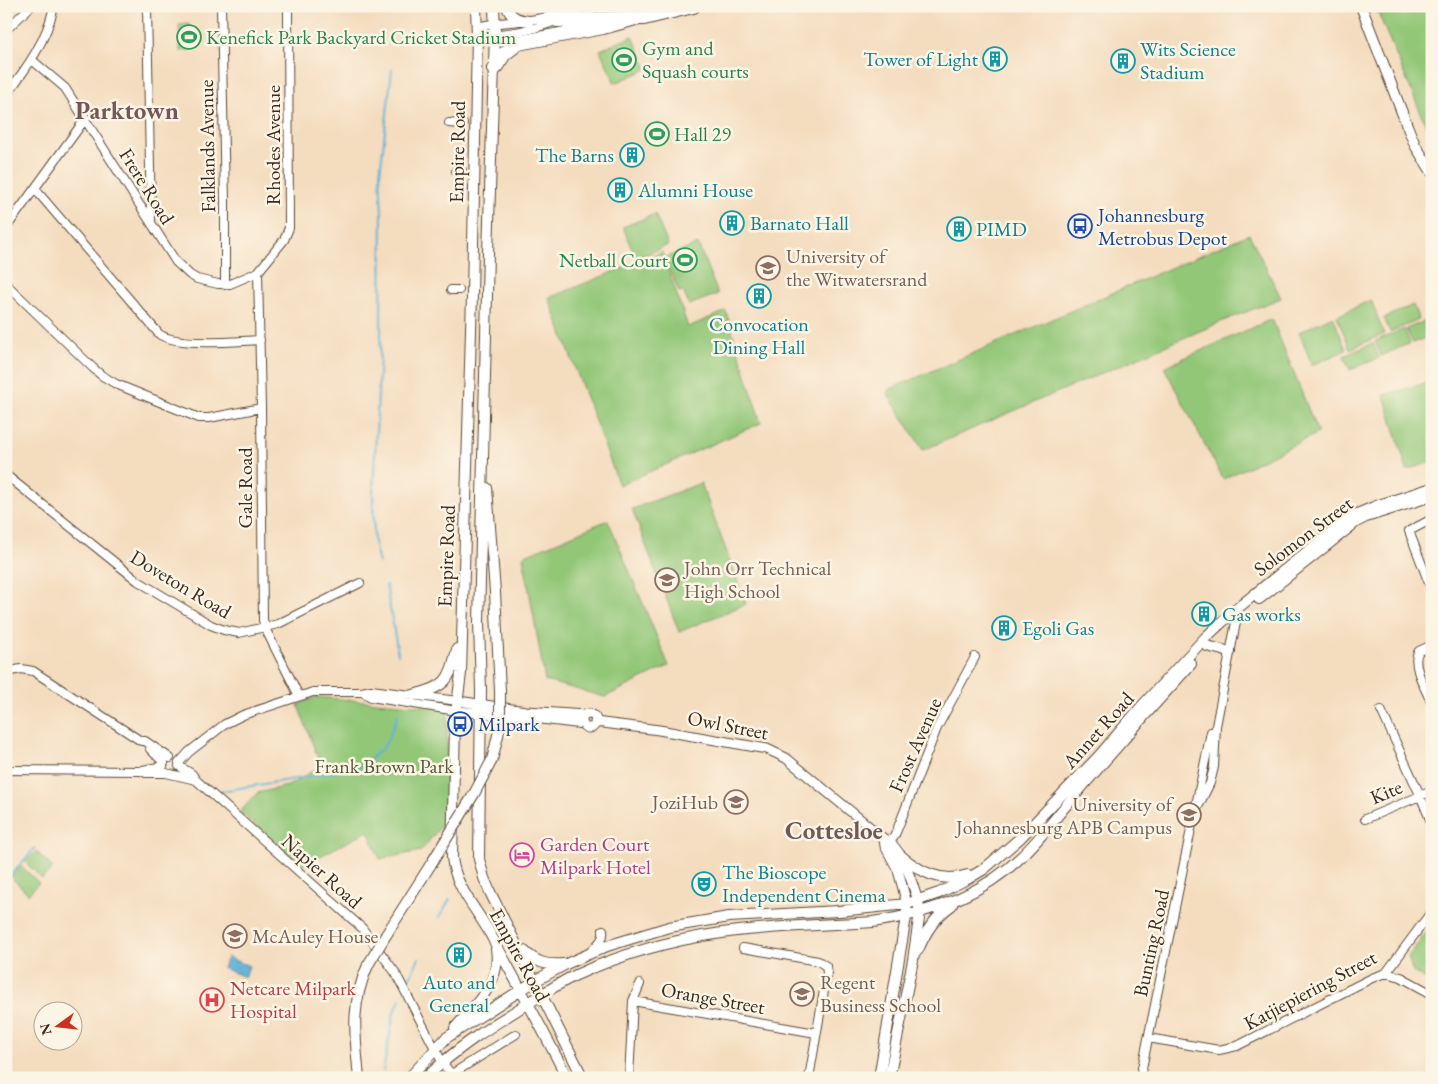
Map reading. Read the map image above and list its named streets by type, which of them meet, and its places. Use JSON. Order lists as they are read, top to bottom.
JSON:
{
  "streets": {
    "main road": ["Empire Road", "Solomon Street", "Annet Road"],
    "street": [
      "Rhodes Avenue",
      "Falklands Avenue",
      "Frere Road",
      "Gale Road",
      "Doveton Road",
      "Owl Street",
      "Frost Avenue",
      "Kite",
      "Napier Road",
      "Bunting Road",
      "Katjiepiering Street",
      "Orange Street"
    ]
  },
  "crossings": [
    ["Rhodes Avenue", "Gale Road"],
    ["Falklands Avenue", "Frere Road"],
    ["Empire Road", "Annet Road"],
    ["Gale Road", "Doveton Road"],
    ["Solomon Street", "Annet Road"],
    ["Solomon Street", "Bunting Road"],
    ["Owl Street", "Annet Road"],
    ["Owl Street", "Frost Avenue"],
    ["Annet Road", "Napier Road"],
    ["Annet Road", "Bunting Road"],
    ["Bunting Road", "Katjiepiering Street"]
  ],
  "districts": ["Parktown", "Cottesloe"],
  "parks": ["Frank Brown Park"],
  "places": {
    "sports": [
      "Kenefick Park Backyard Cricket Stadium",
      "Gym and Squash courts",
      "Hall 29",
      "Netball Court"
    ],
    "building": [
      "Tower of Light",
      "Wits Science Stadium",
      "The Barns",
      "Alumni House",
      "Barnato Hall",
      "PIMD",
      "Convocation Dining Hall",
      "Gas works",
      "Egoli Gas",
      "Auto and General"
    ],
    "bus stop": ["Johannesburg Metrobus Depot", "Milpark"],
    "school or university": [
      "University of the Witwatersrand",
      "John Orr Technical High School",
      "JoziHub",
      "University of Johannesburg APB Campus",
      "McAuley House",
      "Regent Business School"
    ],
    "hotel": ["Garden Court Milpark Hotel"],
    "theatre": ["The Bioscope Independent Cinema"],
    "hospital": ["Netcare Milpark Hospital"]
  },
  "north": "left"
}
